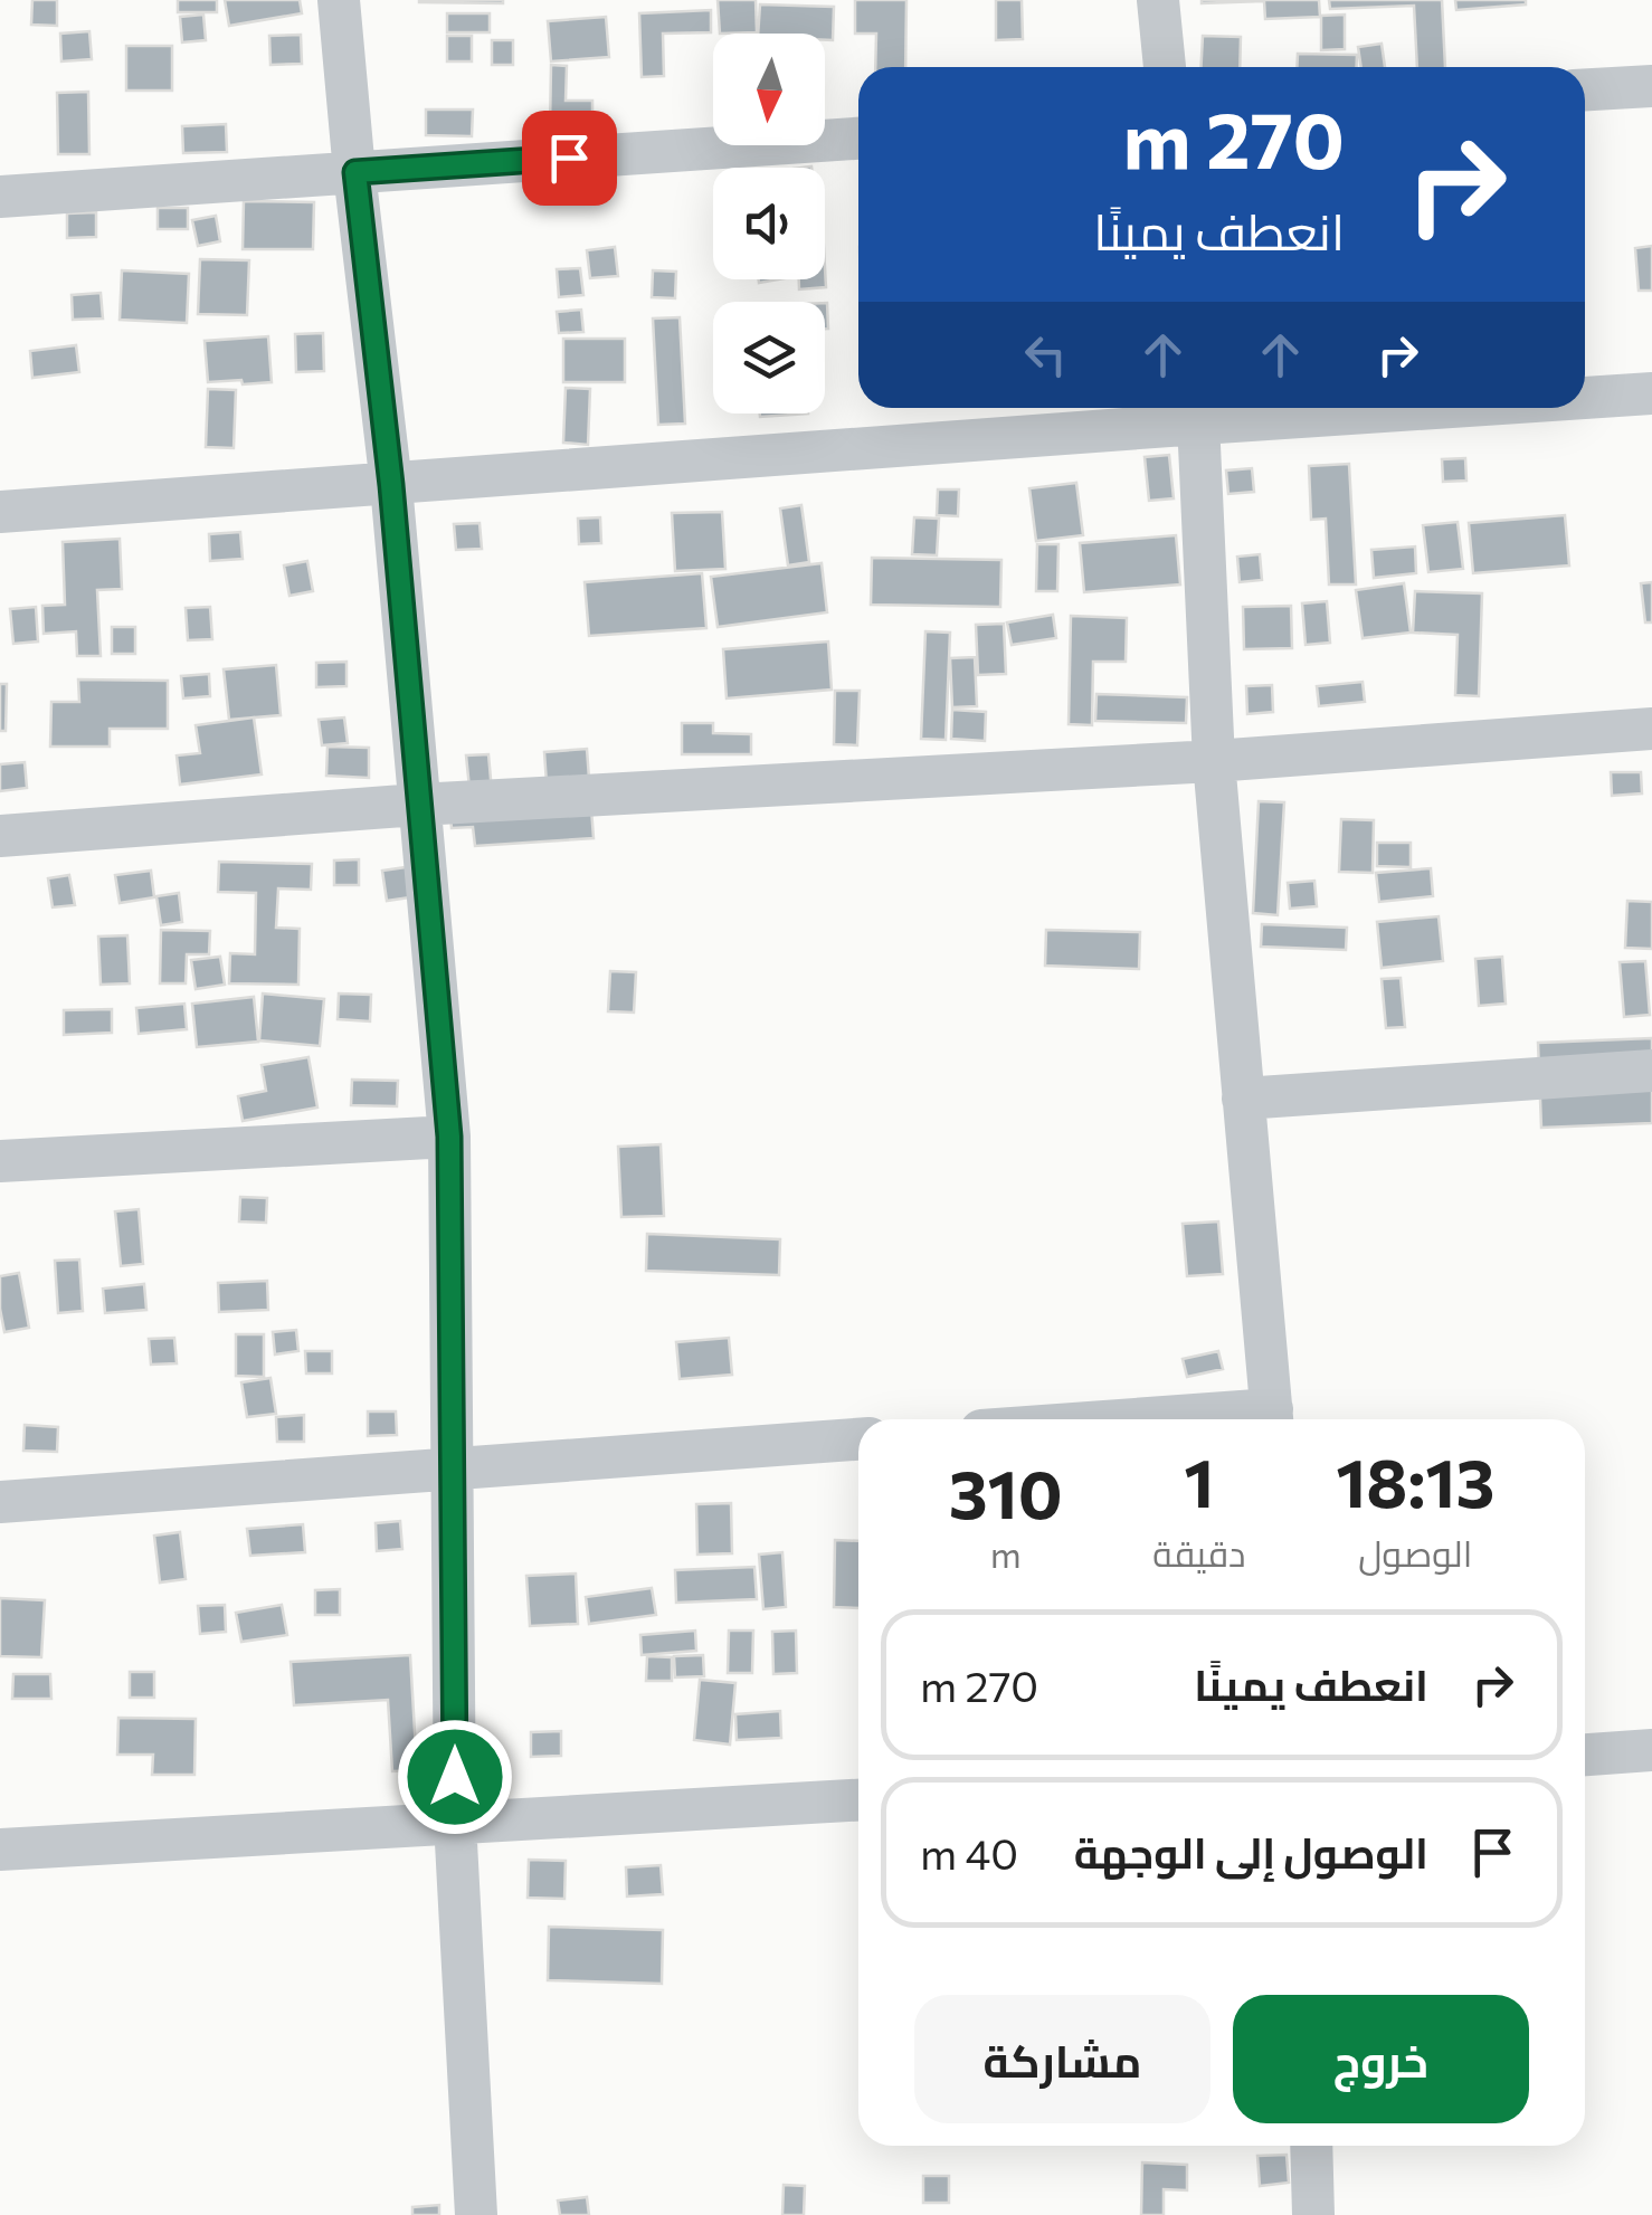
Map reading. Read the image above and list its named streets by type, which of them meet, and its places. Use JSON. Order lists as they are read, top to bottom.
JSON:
{
  "north": "bottom",
  "page": {
    "turn": ["270 m", "انعطف يمينًا"],
    "eta": [
      "18:13",
      "الوصول",
      "1",
      "دقيقة",
      "310",
      "m"
    ],
    "list": [
      {
        "name": "انعطف يمينًا",
        "value": "270 m"
      },
      {
        "name": "الوصول إلى الوجهة",
        "value": "40 m"
      }
    ],
    "buttons": ["خروج", "مشاركة"]
  }
}
